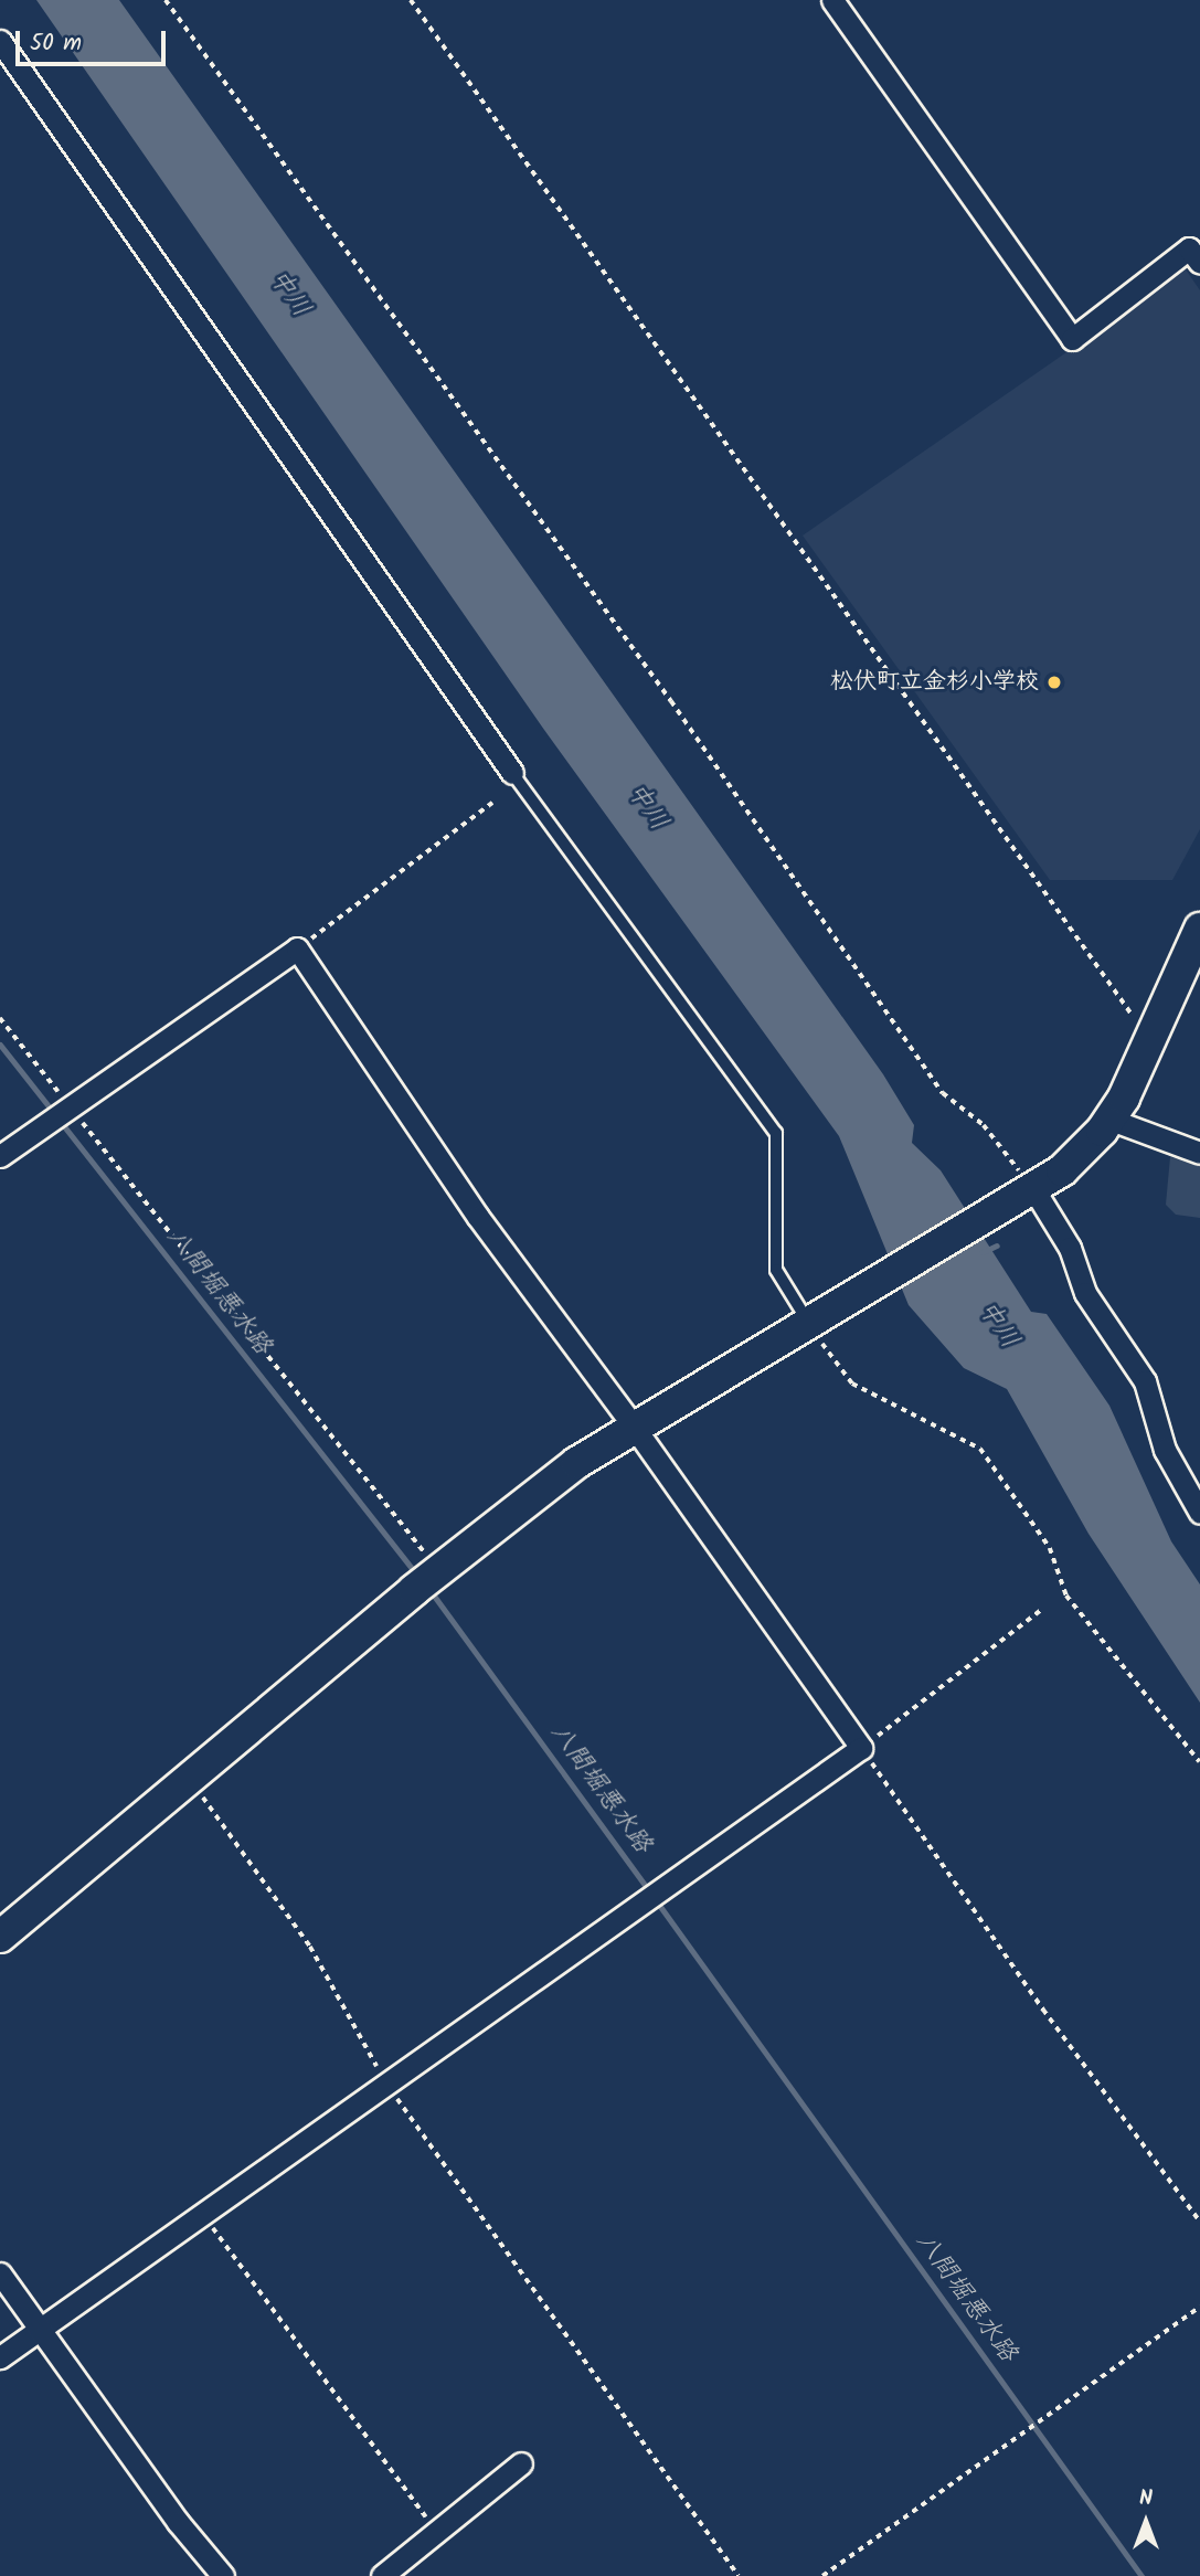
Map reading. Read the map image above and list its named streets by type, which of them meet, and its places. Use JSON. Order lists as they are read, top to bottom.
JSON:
{
  "water": ["中川", "八間堀悪水路"],
  "places": ["松伏町立金杉小学校"],
  "scale_bar": "50 m",
  "north": "top"
}
